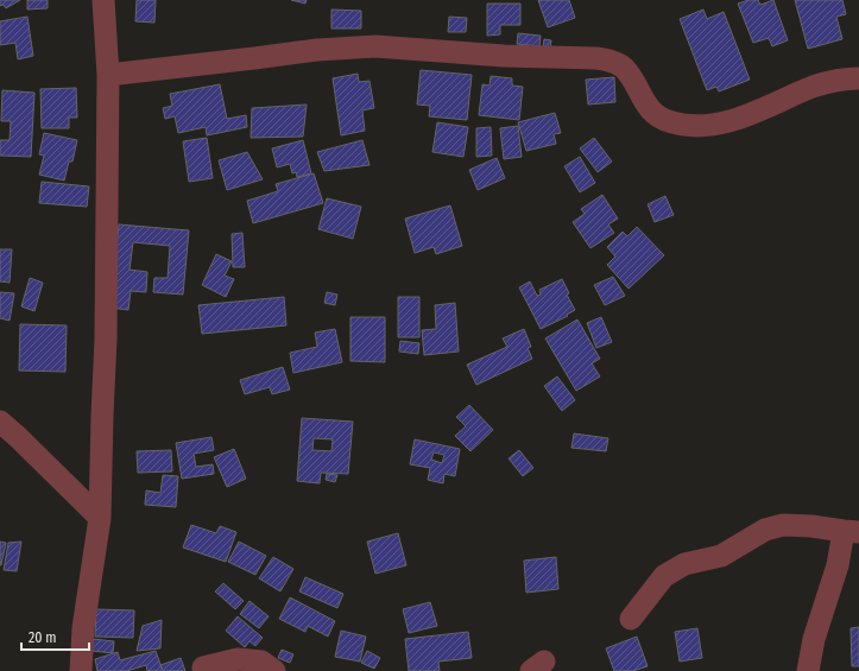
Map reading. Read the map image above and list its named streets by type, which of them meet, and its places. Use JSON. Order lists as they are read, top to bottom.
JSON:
{
  "scale_bar": "20 m"
}
